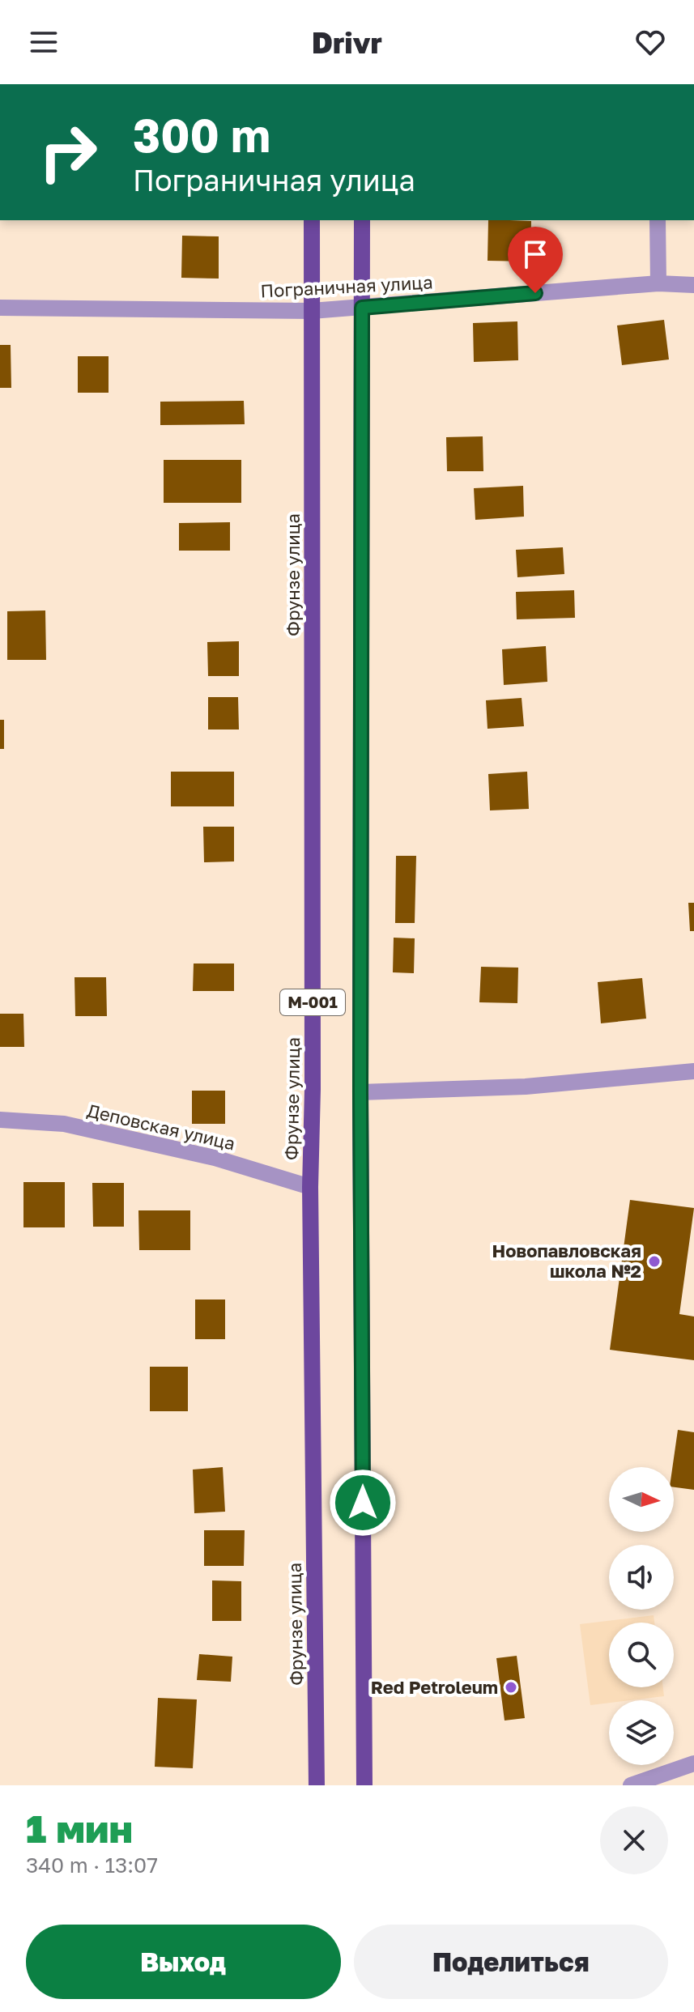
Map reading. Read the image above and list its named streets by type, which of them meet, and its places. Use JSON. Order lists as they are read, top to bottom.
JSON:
{
  "streets": {
    "main road": ["Фрунзе улица", "M-001"],
    "street": ["Пограничная улица", "Деповская улица"]
  },
  "crossings": [
    ["Пограничная улица", "Фрунзе улица"],
    ["Пограничная улица", "M-001"],
    ["Фрунзе улица", "Деповская улица"]
  ],
  "places": ["Новопавловская школа №2", "Red Petroleum"],
  "north": "right",
  "page": {
    "header": "Drivr",
    "turn": ["300 m", "Пограничная улица"],
    "heading": ["1 мин", "340 m · 13:07"],
    "buttons": ["Выход", "Поделиться"]
  }
}
